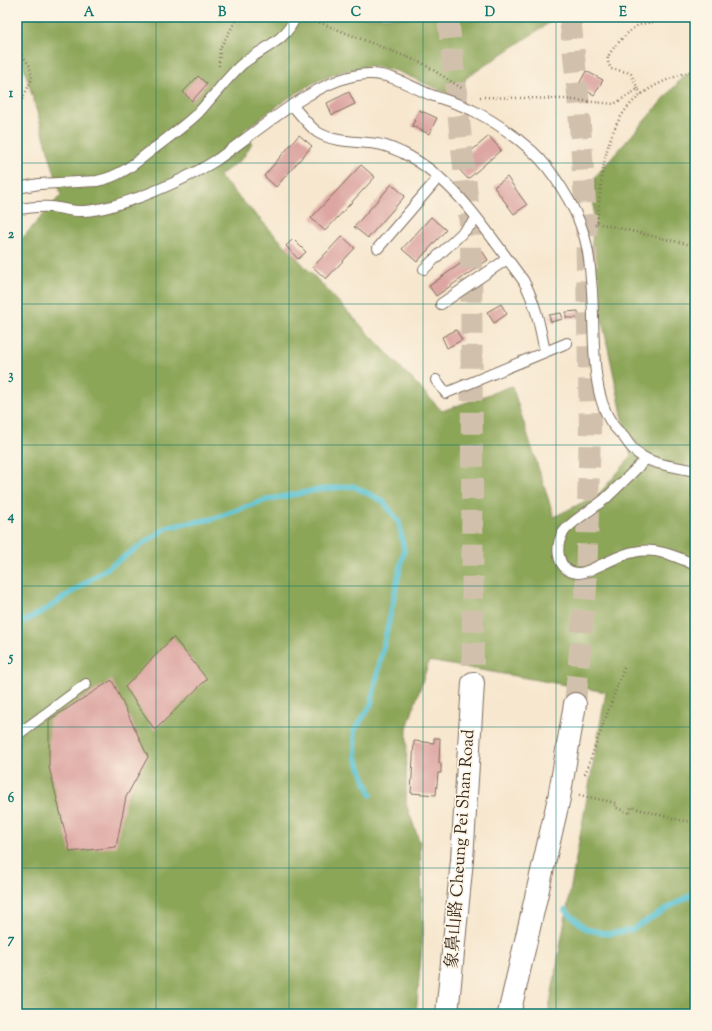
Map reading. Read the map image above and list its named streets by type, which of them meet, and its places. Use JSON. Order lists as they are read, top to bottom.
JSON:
{
  "streets": {
    "highway": ["象鼻山路 Cheung Pei Shan Road"]
  },
  "grid": {
    "columns": [
      "A",
      "B",
      "C",
      "D",
      "E"
    ],
    "rows": [
      "1",
      "2",
      "3",
      "4",
      "5",
      "6",
      "7"
    ]
  }
}
